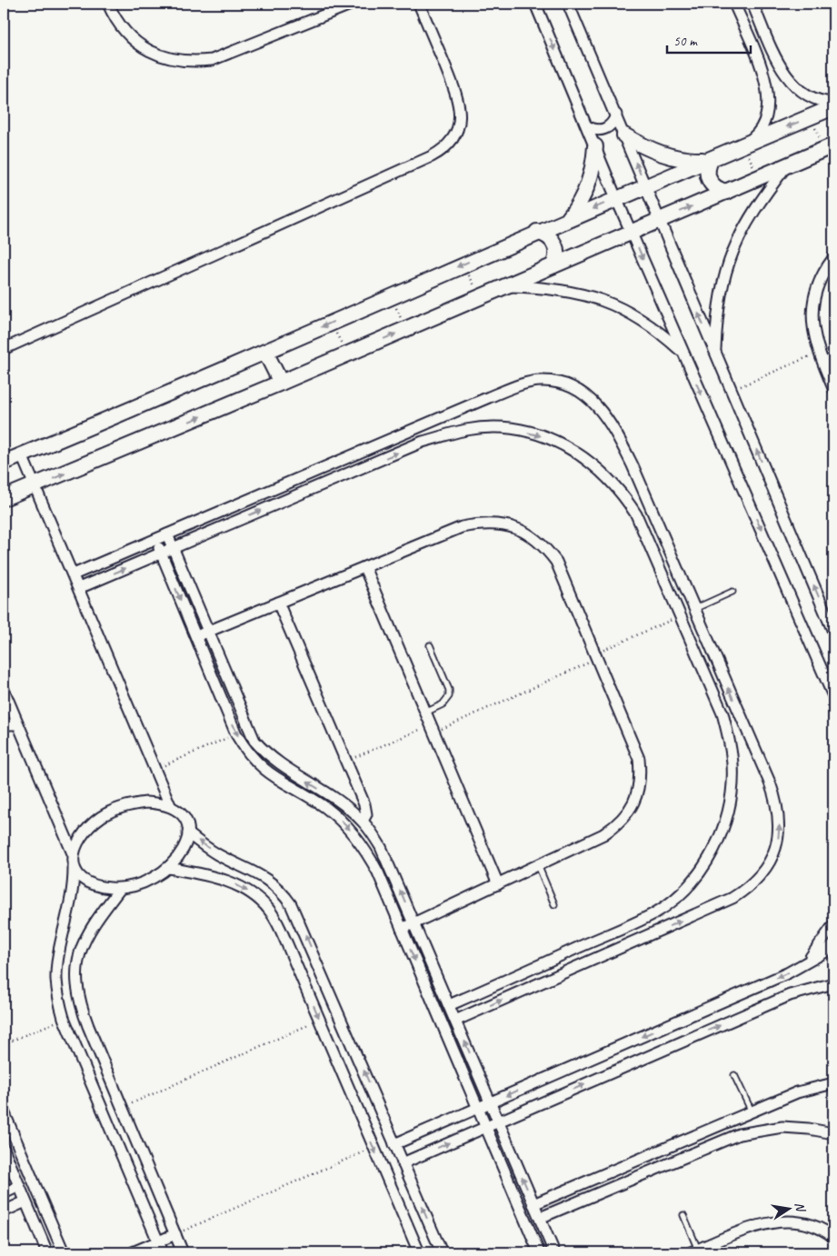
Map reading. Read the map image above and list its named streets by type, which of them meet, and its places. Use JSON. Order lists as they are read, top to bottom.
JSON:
{
  "scale_bar": "50 m",
  "north": "right"
}
